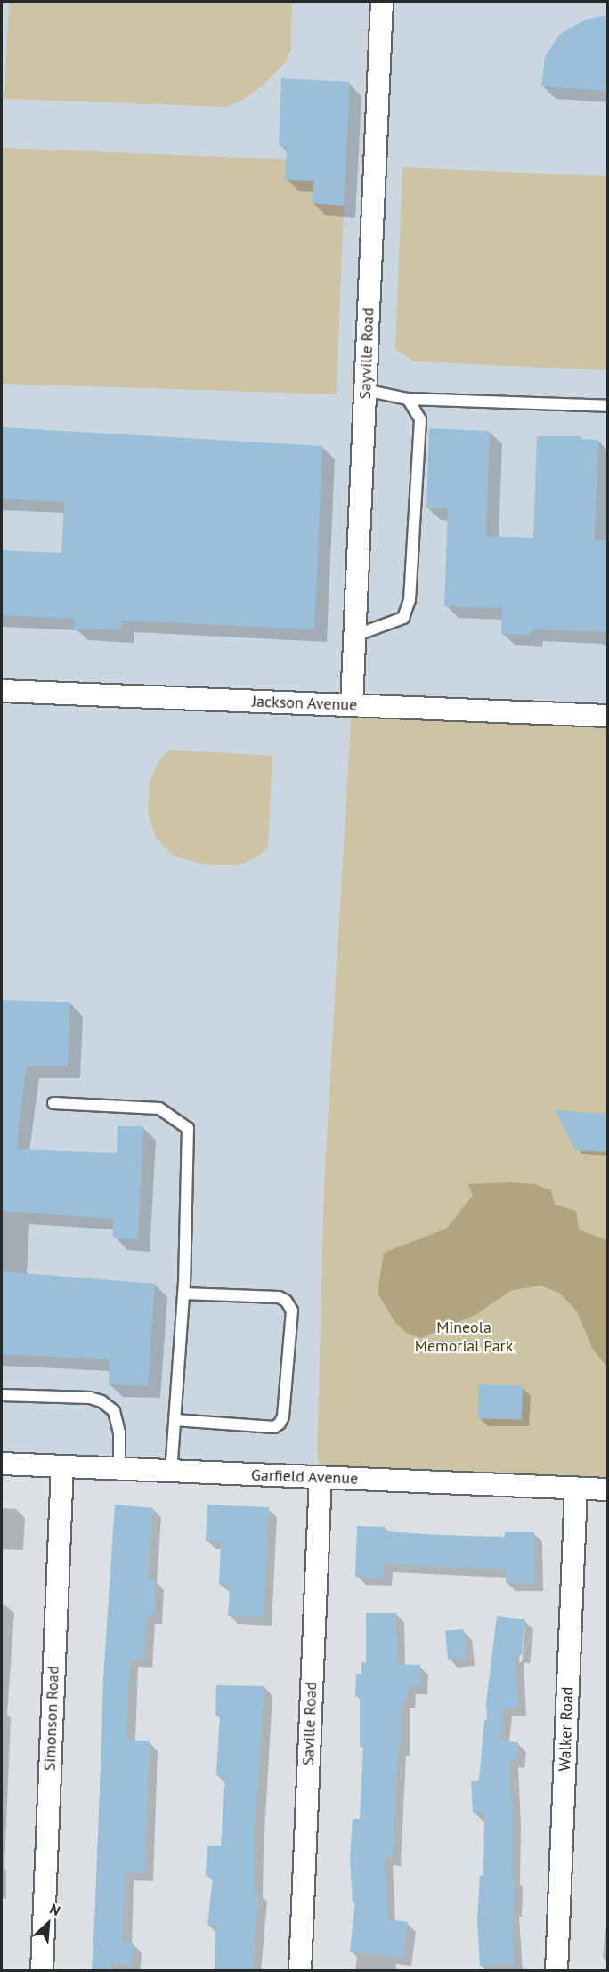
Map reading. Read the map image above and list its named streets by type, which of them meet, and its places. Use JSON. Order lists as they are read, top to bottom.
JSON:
{
  "streets": {
    "street": [
      "Sayville Road",
      "Jackson Avenue",
      "Garfield Avenue",
      "Simonson Road",
      "Saville Road",
      "Walker Road"
    ]
  },
  "crossings": [
    ["Sayville Road", "Jackson Avenue"],
    ["Garfield Avenue", "Simonson Road"],
    ["Garfield Avenue", "Saville Road"],
    ["Garfield Avenue", "Walker Road"]
  ],
  "parks": ["Mineola Memorial Park"],
  "north": "top right"
}
